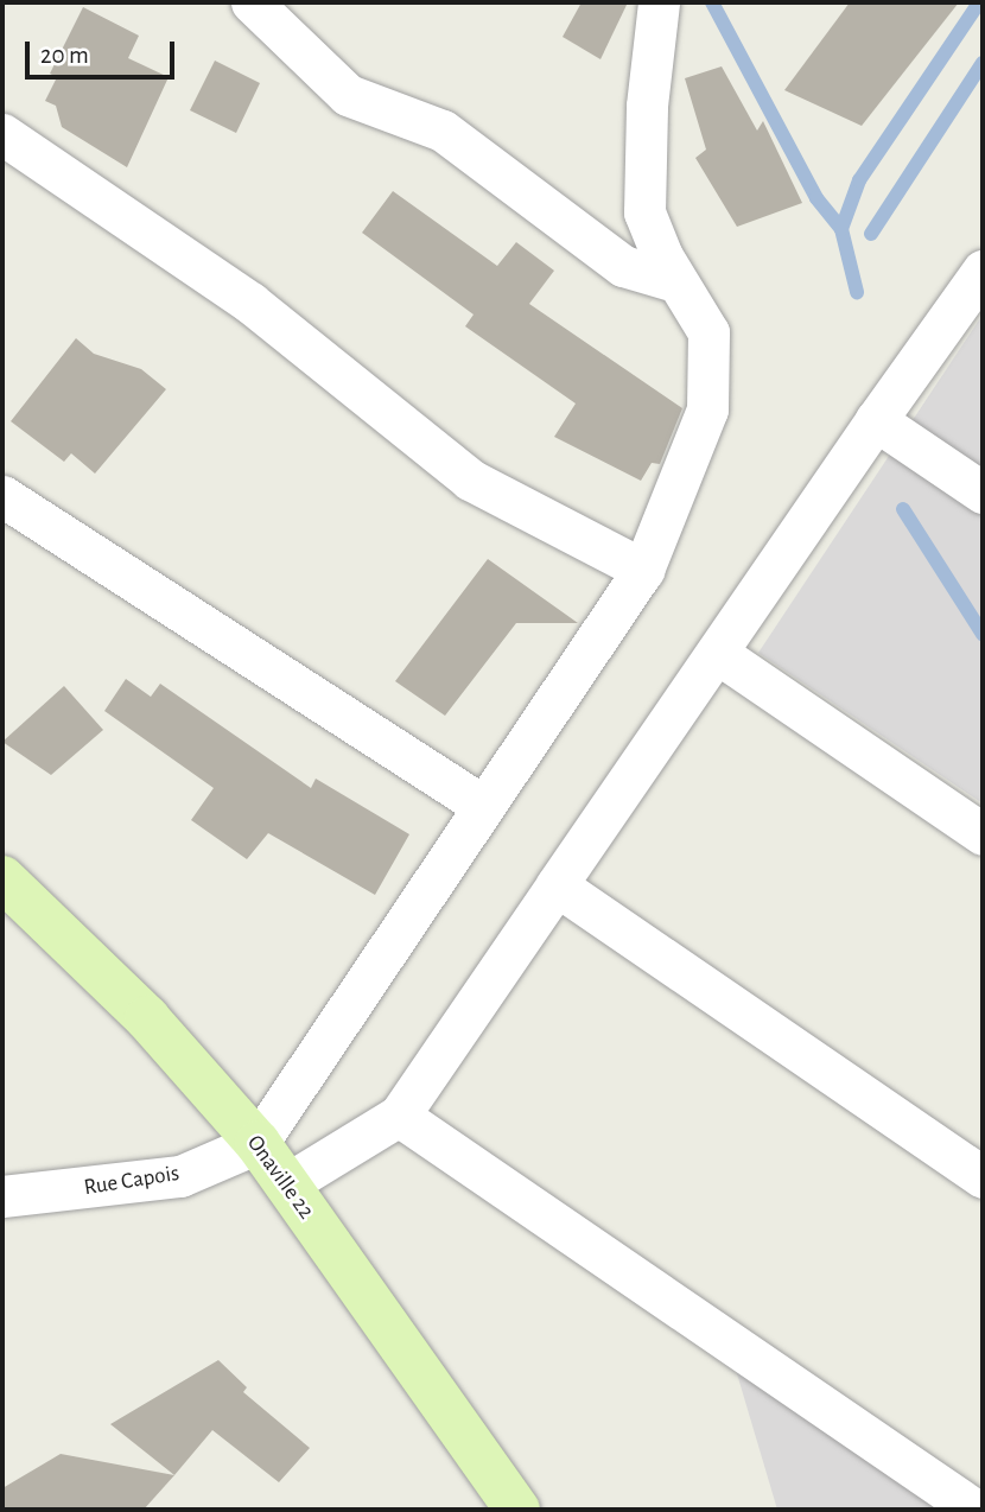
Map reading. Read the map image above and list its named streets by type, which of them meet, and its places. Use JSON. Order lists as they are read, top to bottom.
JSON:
{
  "streets": {
    "street": ["Onaville 22", "Rue Capois"]
  },
  "crossings": [
    ["Onaville 22", "Rue Capois"]
  ],
  "scale_bar": "20 m"
}
